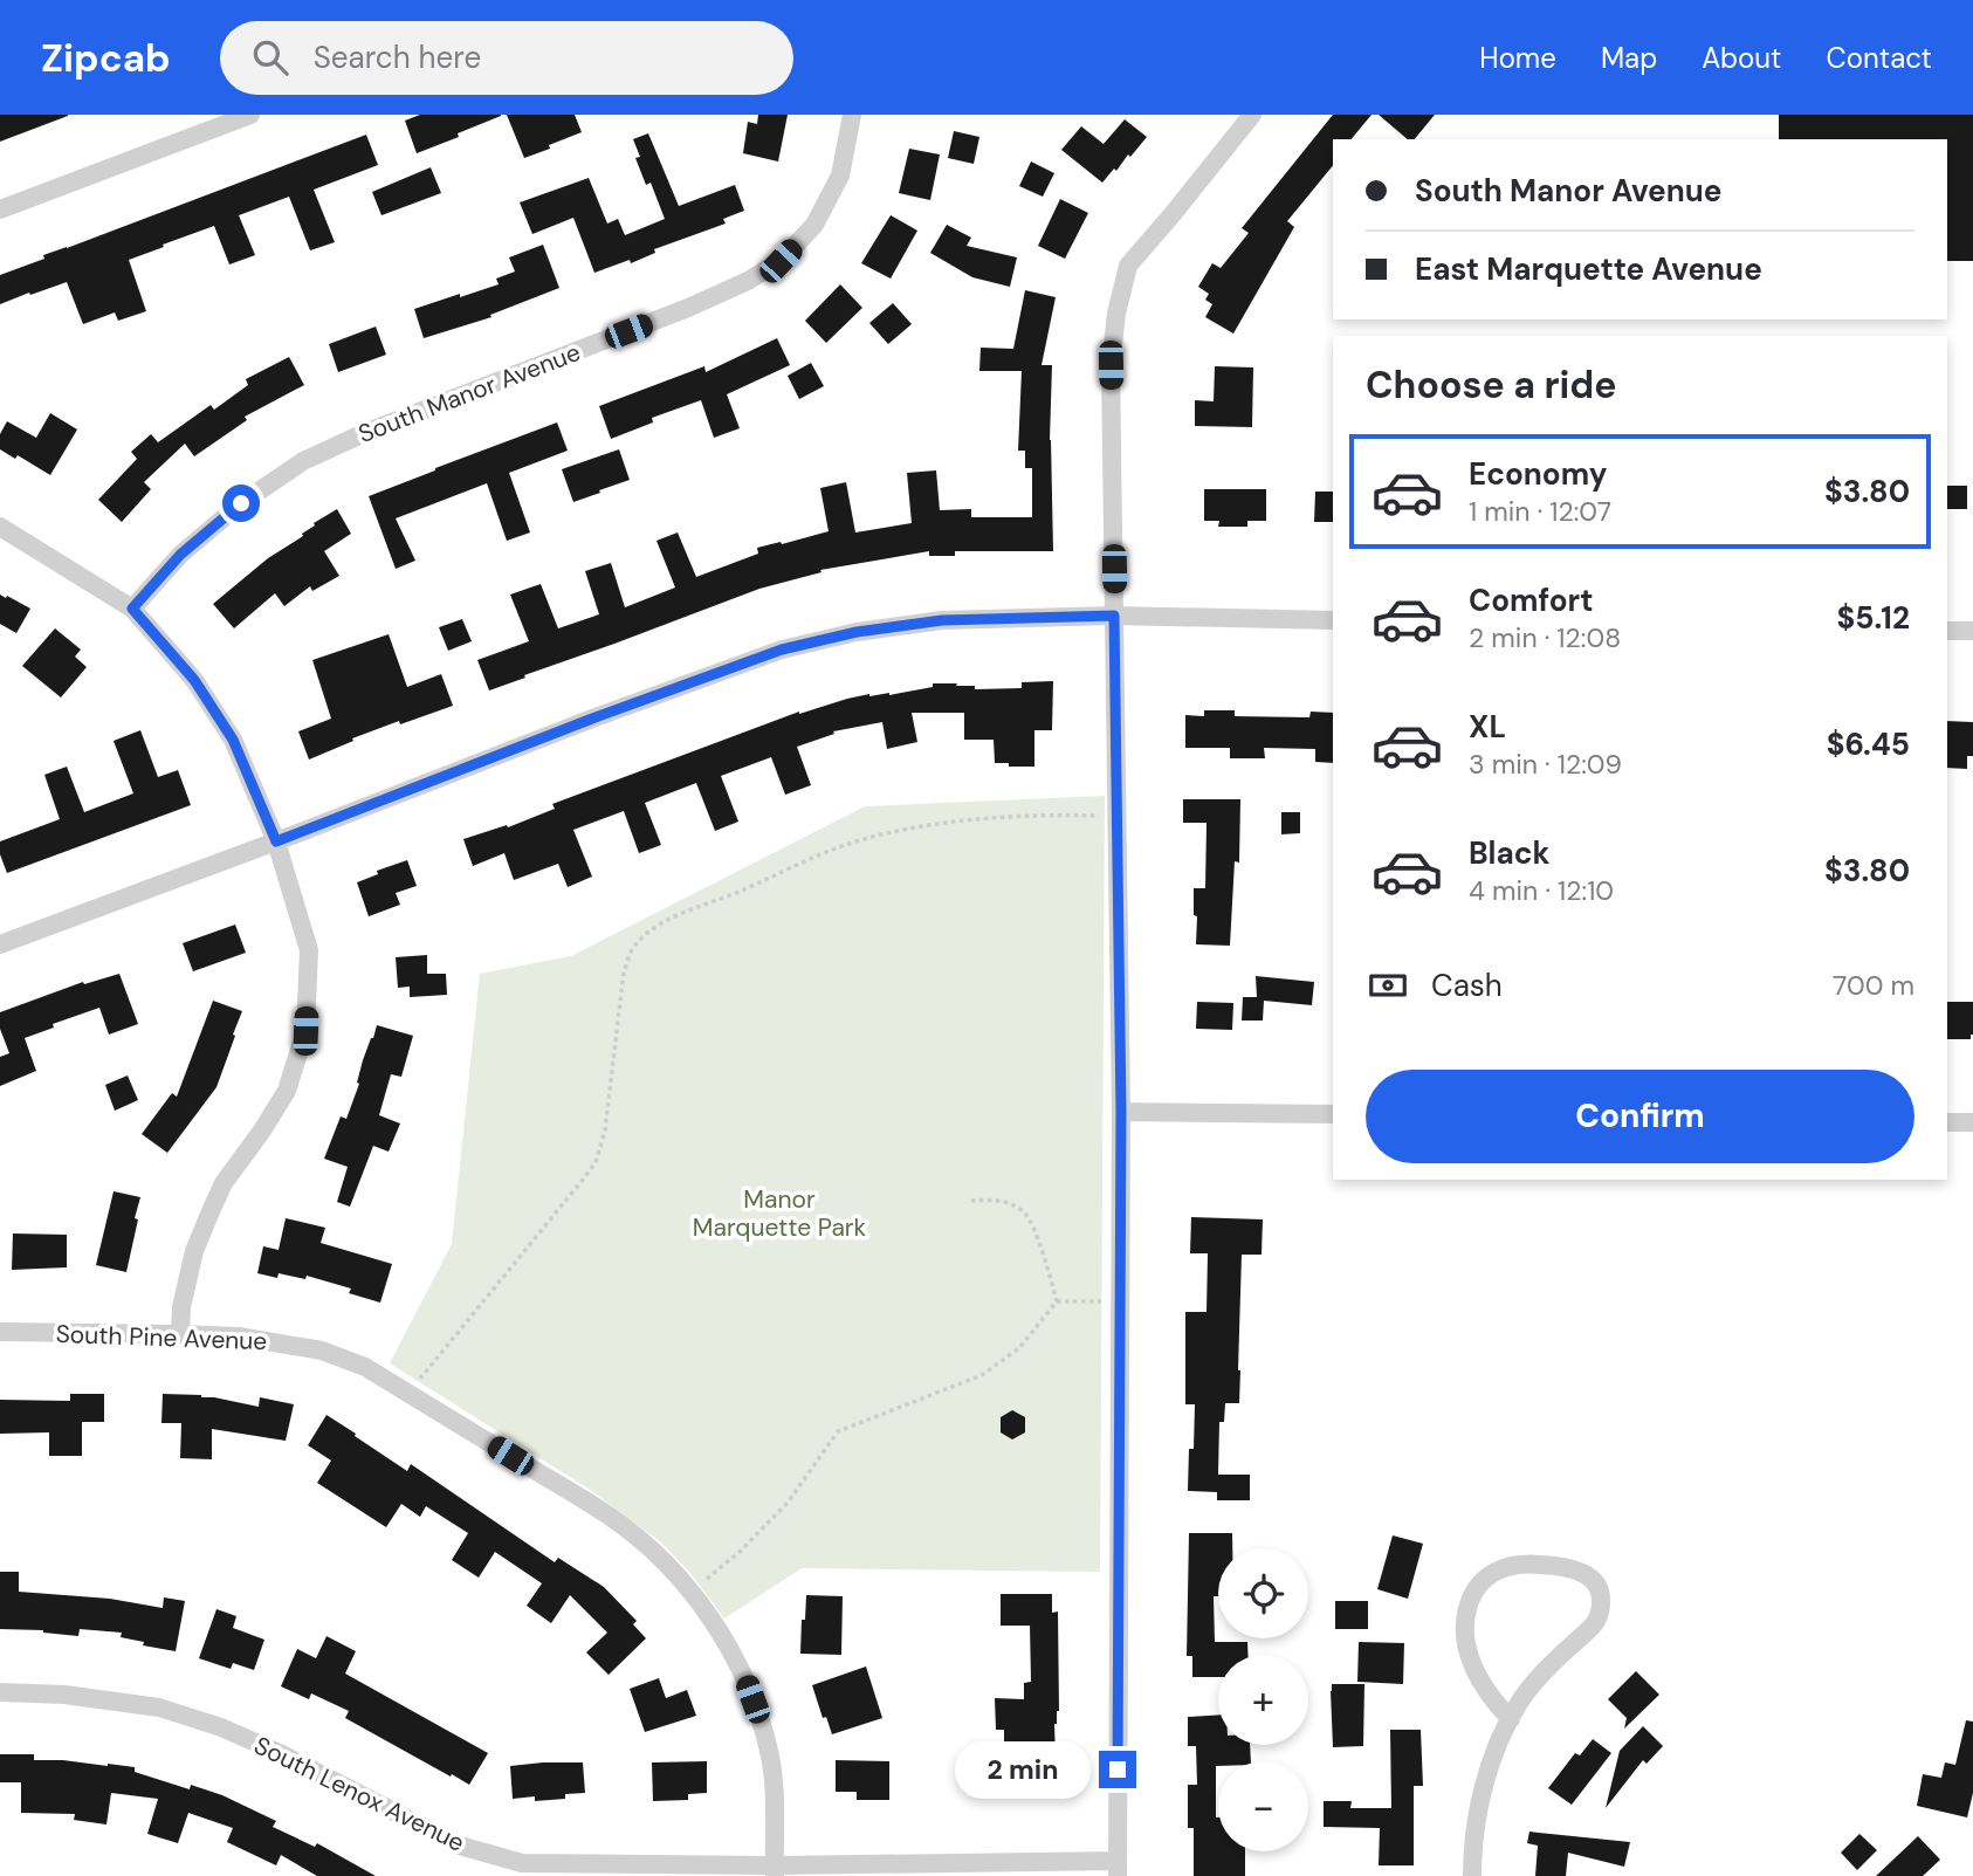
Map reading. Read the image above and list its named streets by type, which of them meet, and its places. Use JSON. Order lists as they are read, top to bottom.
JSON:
{
  "streets": {
    "street": ["South Manor Avenue", "South Pine Avenue", "South Lenox Avenue"]
  },
  "crossings": [
    ["South Pine Avenue", "South Lenox Avenue"]
  ],
  "parks": ["Manor Marquette Park"],
  "page": {
    "header": "Zipcab",
    "search": "Search here",
    "nav": [
      "Home",
      "Map",
      "About",
      "Contact"
    ],
    "banner": ["South Manor Avenue", "East Marquette Avenue"],
    "heading": "Choose a ride",
    "list": [
      {
        "name": "Economy",
        "note": "1 min · 12:07",
        "value": "$3.80"
      },
      {
        "name": "Comfort",
        "note": "2 min · 12:08",
        "value": "$5.12"
      },
      {
        "name": "XL",
        "note": "3 min · 12:09",
        "value": "$6.45"
      },
      {
        "name": "Black",
        "note": "4 min · 12:10",
        "value": "$3.80"
      }
    ],
    "pay": ["Cash", "700 m"],
    "buttons": "Confirm",
    "map_buttons": ["+", "−"],
    "bubble": "2 min"
  }
}
